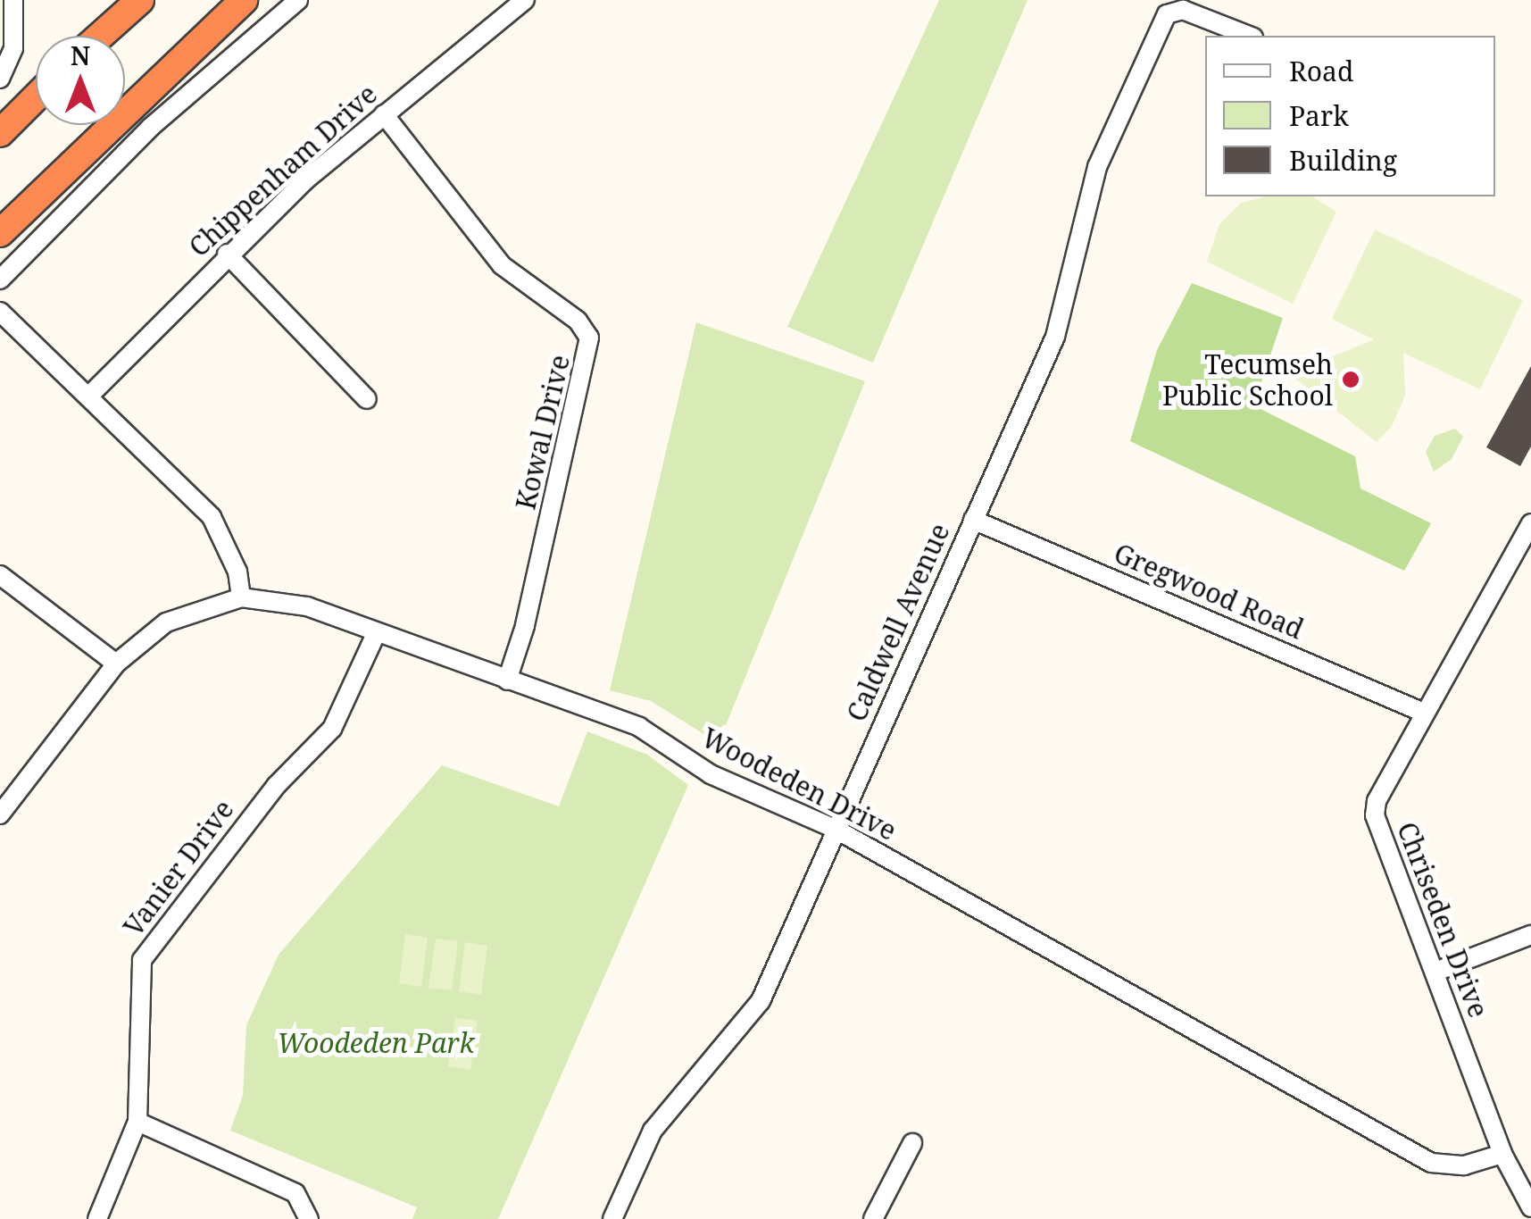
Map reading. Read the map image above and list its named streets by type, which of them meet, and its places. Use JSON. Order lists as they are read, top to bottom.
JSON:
{
  "streets": {
    "street": [
      "Chippenham Drive",
      "Kowal Drive",
      "Gregwood Road",
      "Caldwell Avenue",
      "Woodeden Drive",
      "Vanier Drive",
      "Chriseden Drive"
    ]
  },
  "crossings": [
    ["Chippenham Drive", "Kowal Drive"],
    ["Kowal Drive", "Woodeden Drive"],
    ["Gregwood Road", "Caldwell Avenue"],
    ["Gregwood Road", "Chriseden Drive"],
    ["Caldwell Avenue", "Woodeden Drive"],
    ["Woodeden Drive", "Vanier Drive"],
    ["Woodeden Drive", "Chriseden Drive"]
  ],
  "parks": ["Woodeden Park"],
  "places": ["Tecumseh Public School"],
  "legend": ["Road", "Park", "Building"],
  "north": "top"
}
